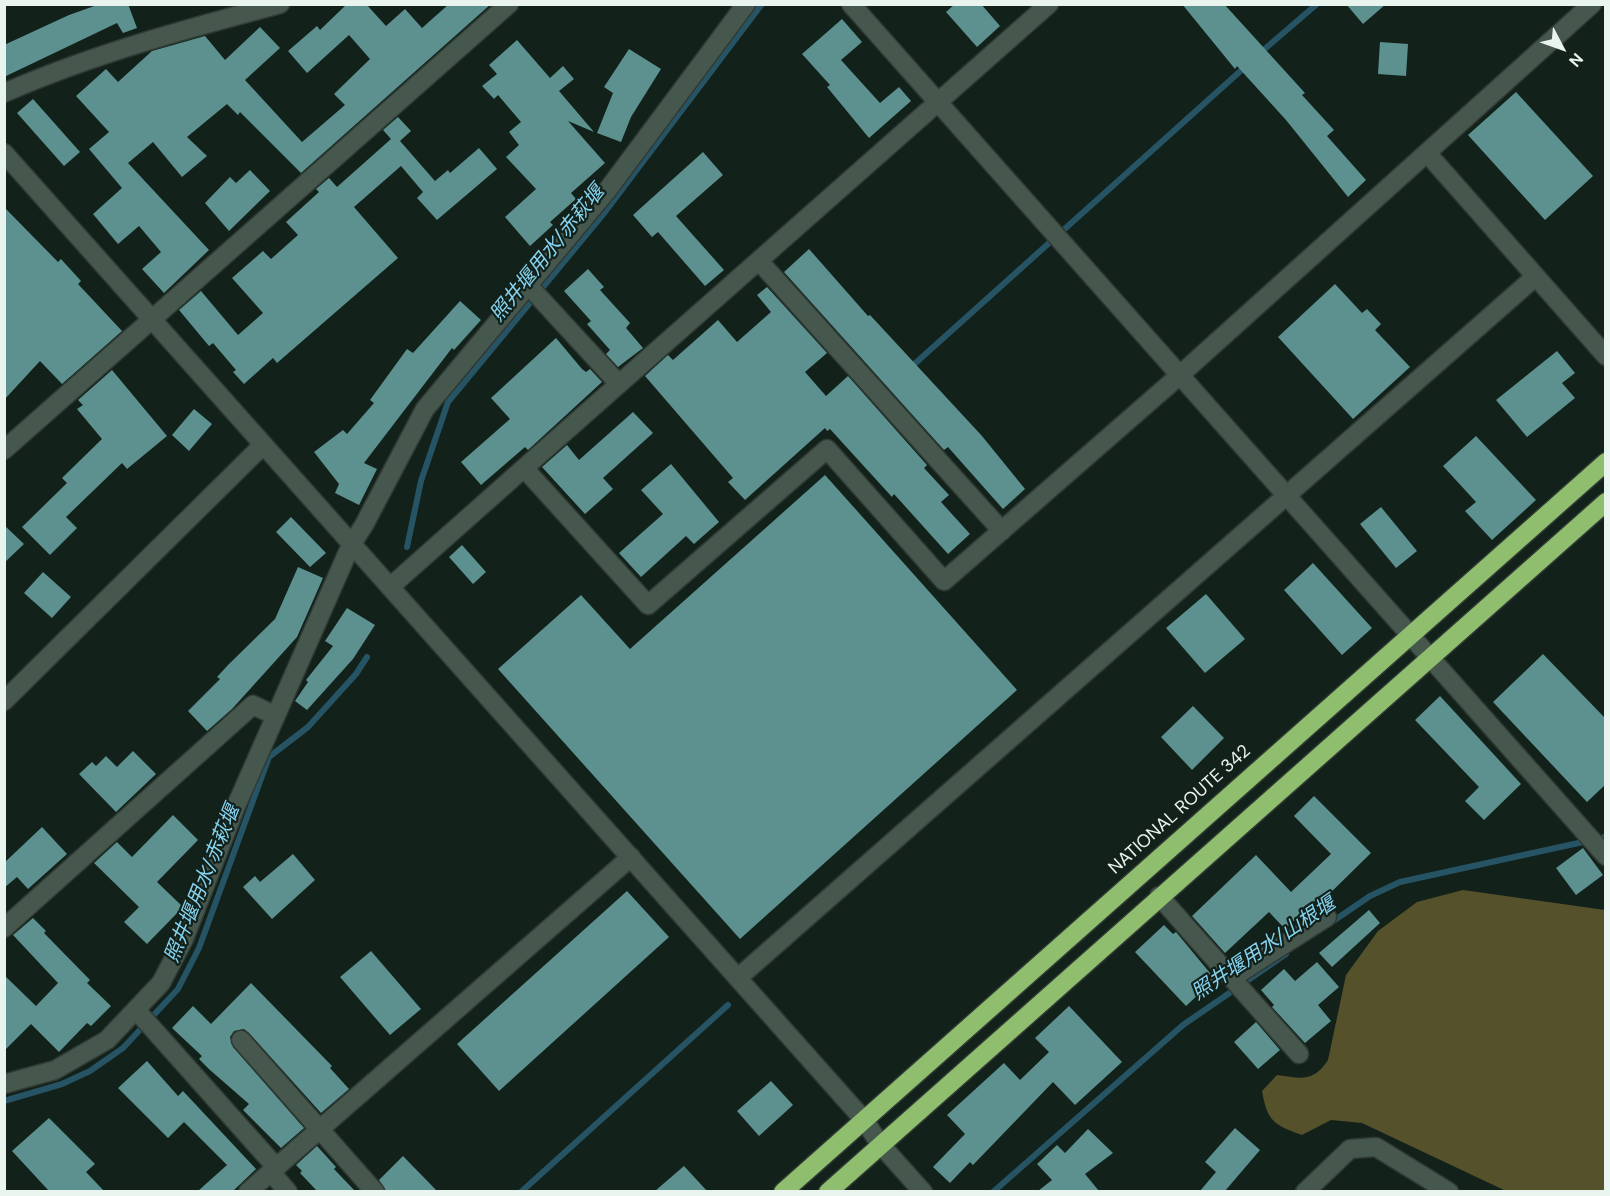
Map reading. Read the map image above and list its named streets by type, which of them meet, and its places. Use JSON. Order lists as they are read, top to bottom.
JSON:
{
  "streets": {
    "highway": ["NATIONAL ROUTE 342"]
  },
  "water": ["照井堰用水/赤萩堰", "照井堰用水/山根堰"],
  "north": "bottom right"
}
